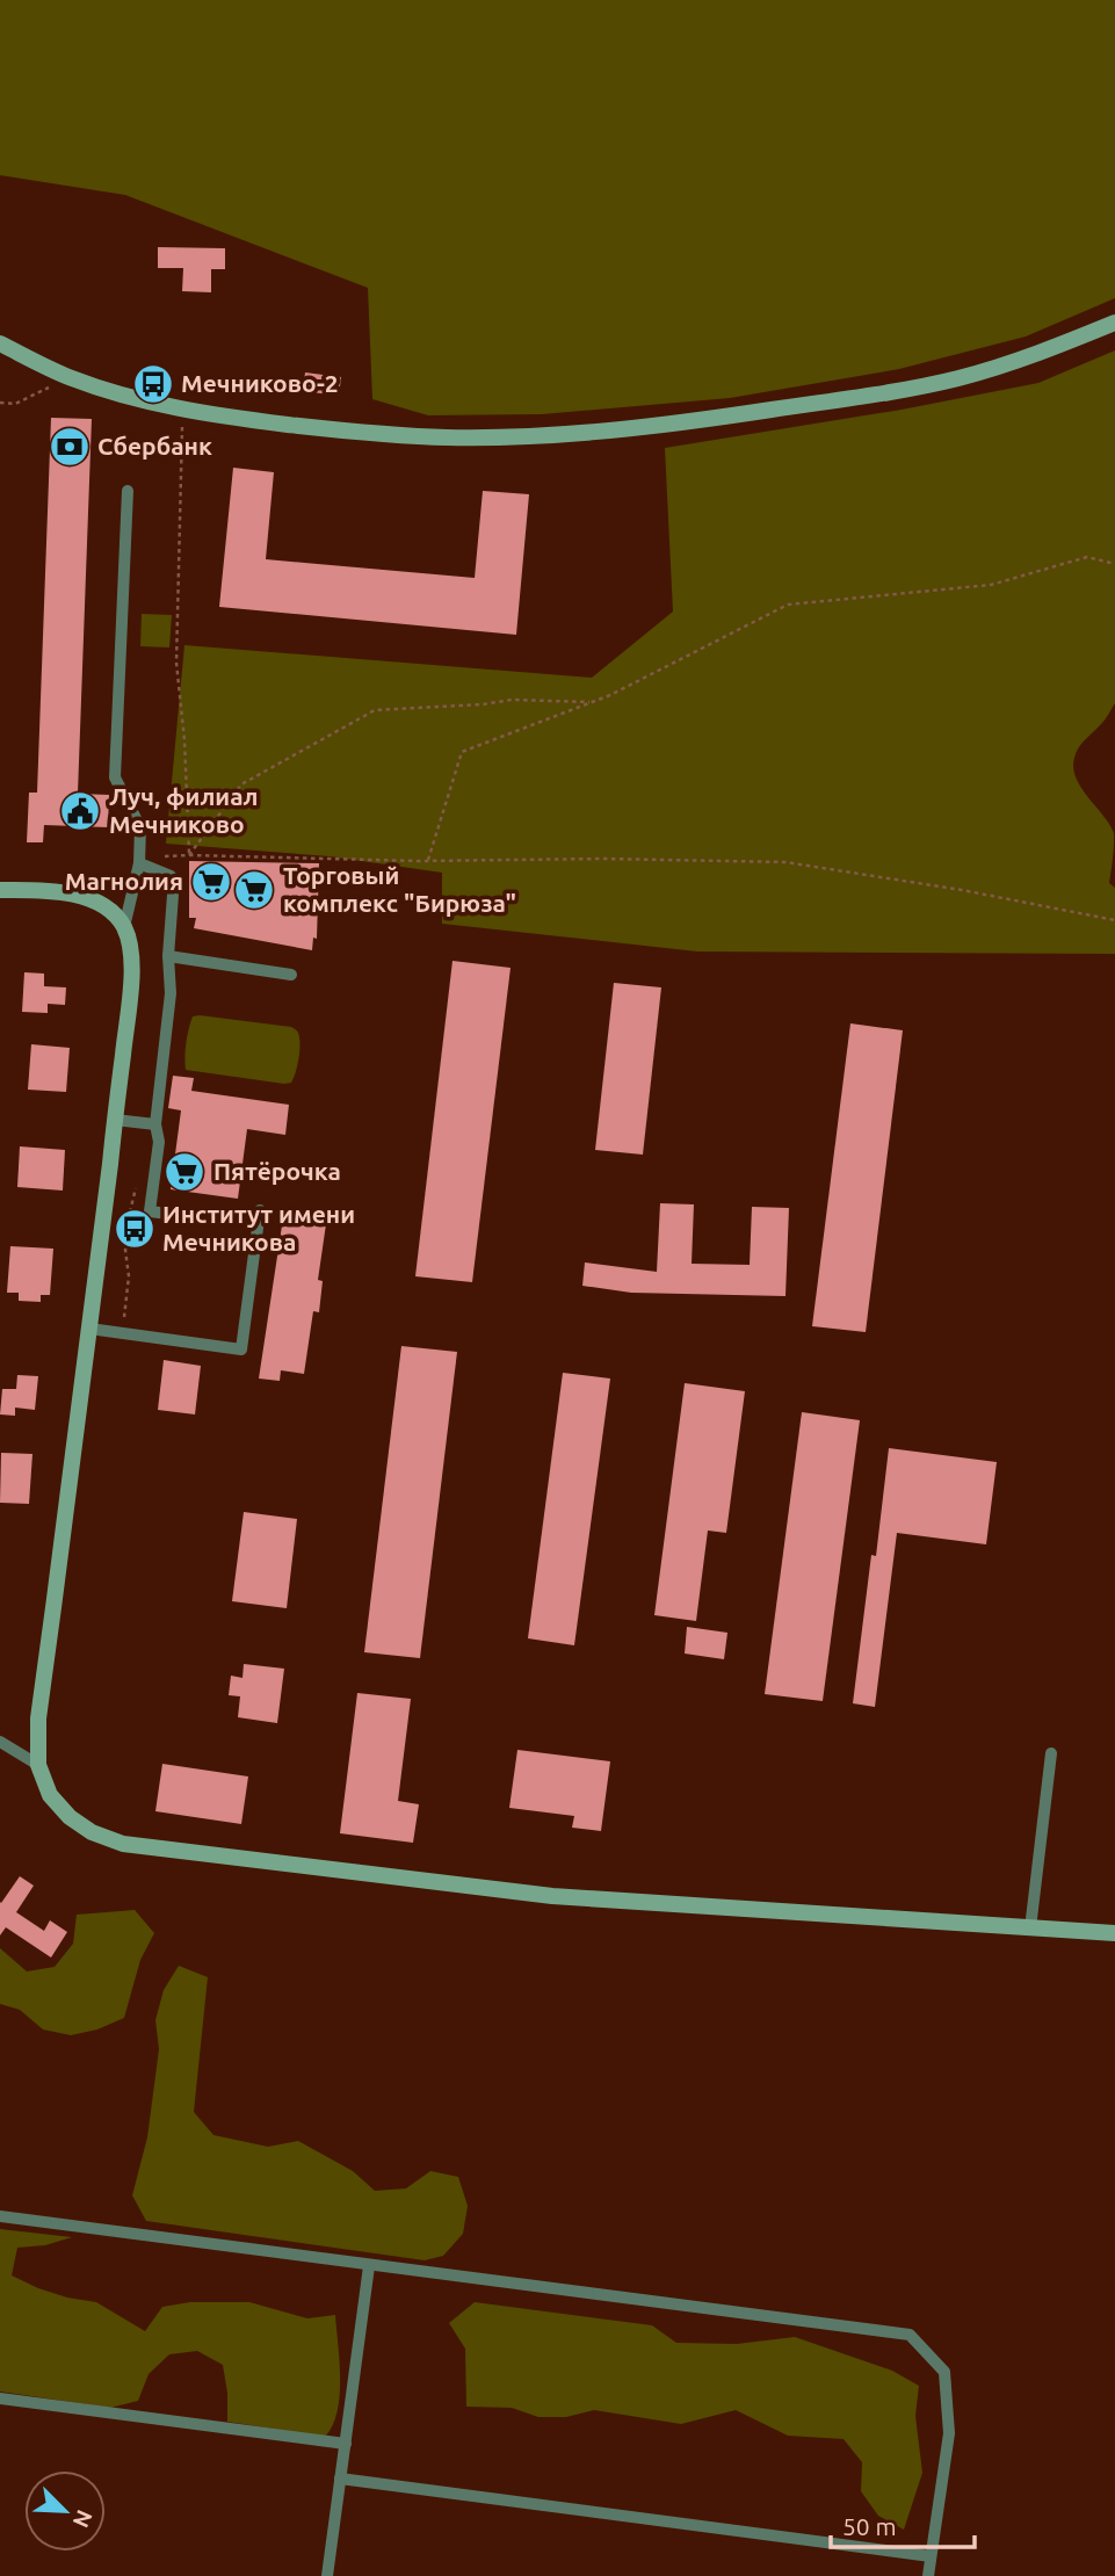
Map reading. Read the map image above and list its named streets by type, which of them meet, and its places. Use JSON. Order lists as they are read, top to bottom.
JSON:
{
  "places": {
    "bus stop": ["Мечниково-2", "Институт имени Мечникова"],
    "bank": ["Сбербанк"],
    "public building": ["Луч, филиал Мечниково"],
    "supermarket": ["Магнолия", "Торговый комплекс \"Бирюза\"", "Пятёрочка"]
  },
  "scale_bar": "50 m",
  "north": "bottom right"
}
